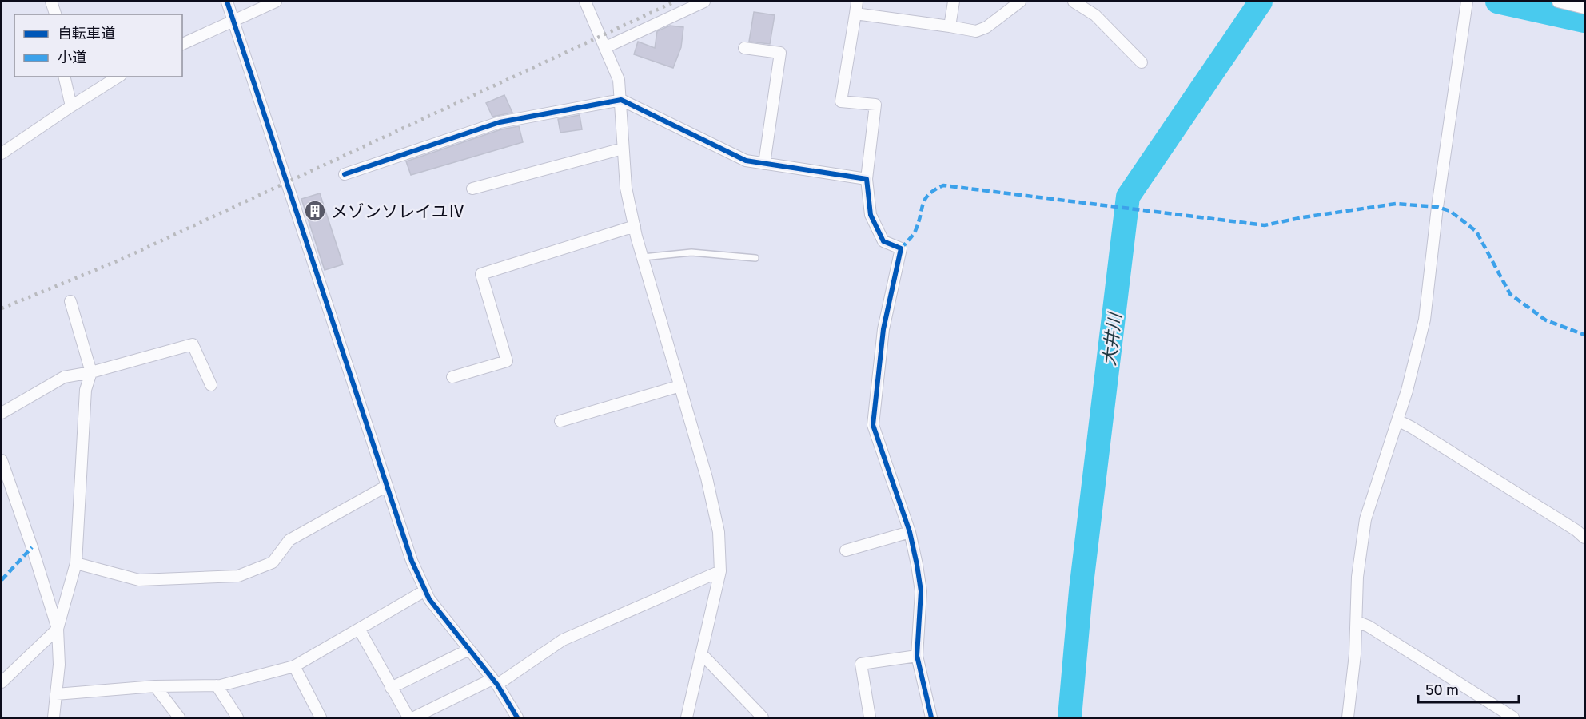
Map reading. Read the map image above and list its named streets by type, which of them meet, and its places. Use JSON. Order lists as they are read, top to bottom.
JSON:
{
  "water": ["大井川"],
  "places": {
    "building": ["メゾンソレイユⅣ"]
  },
  "legend": ["自転車道", "小道"],
  "scale_bar": "50 m"
}
